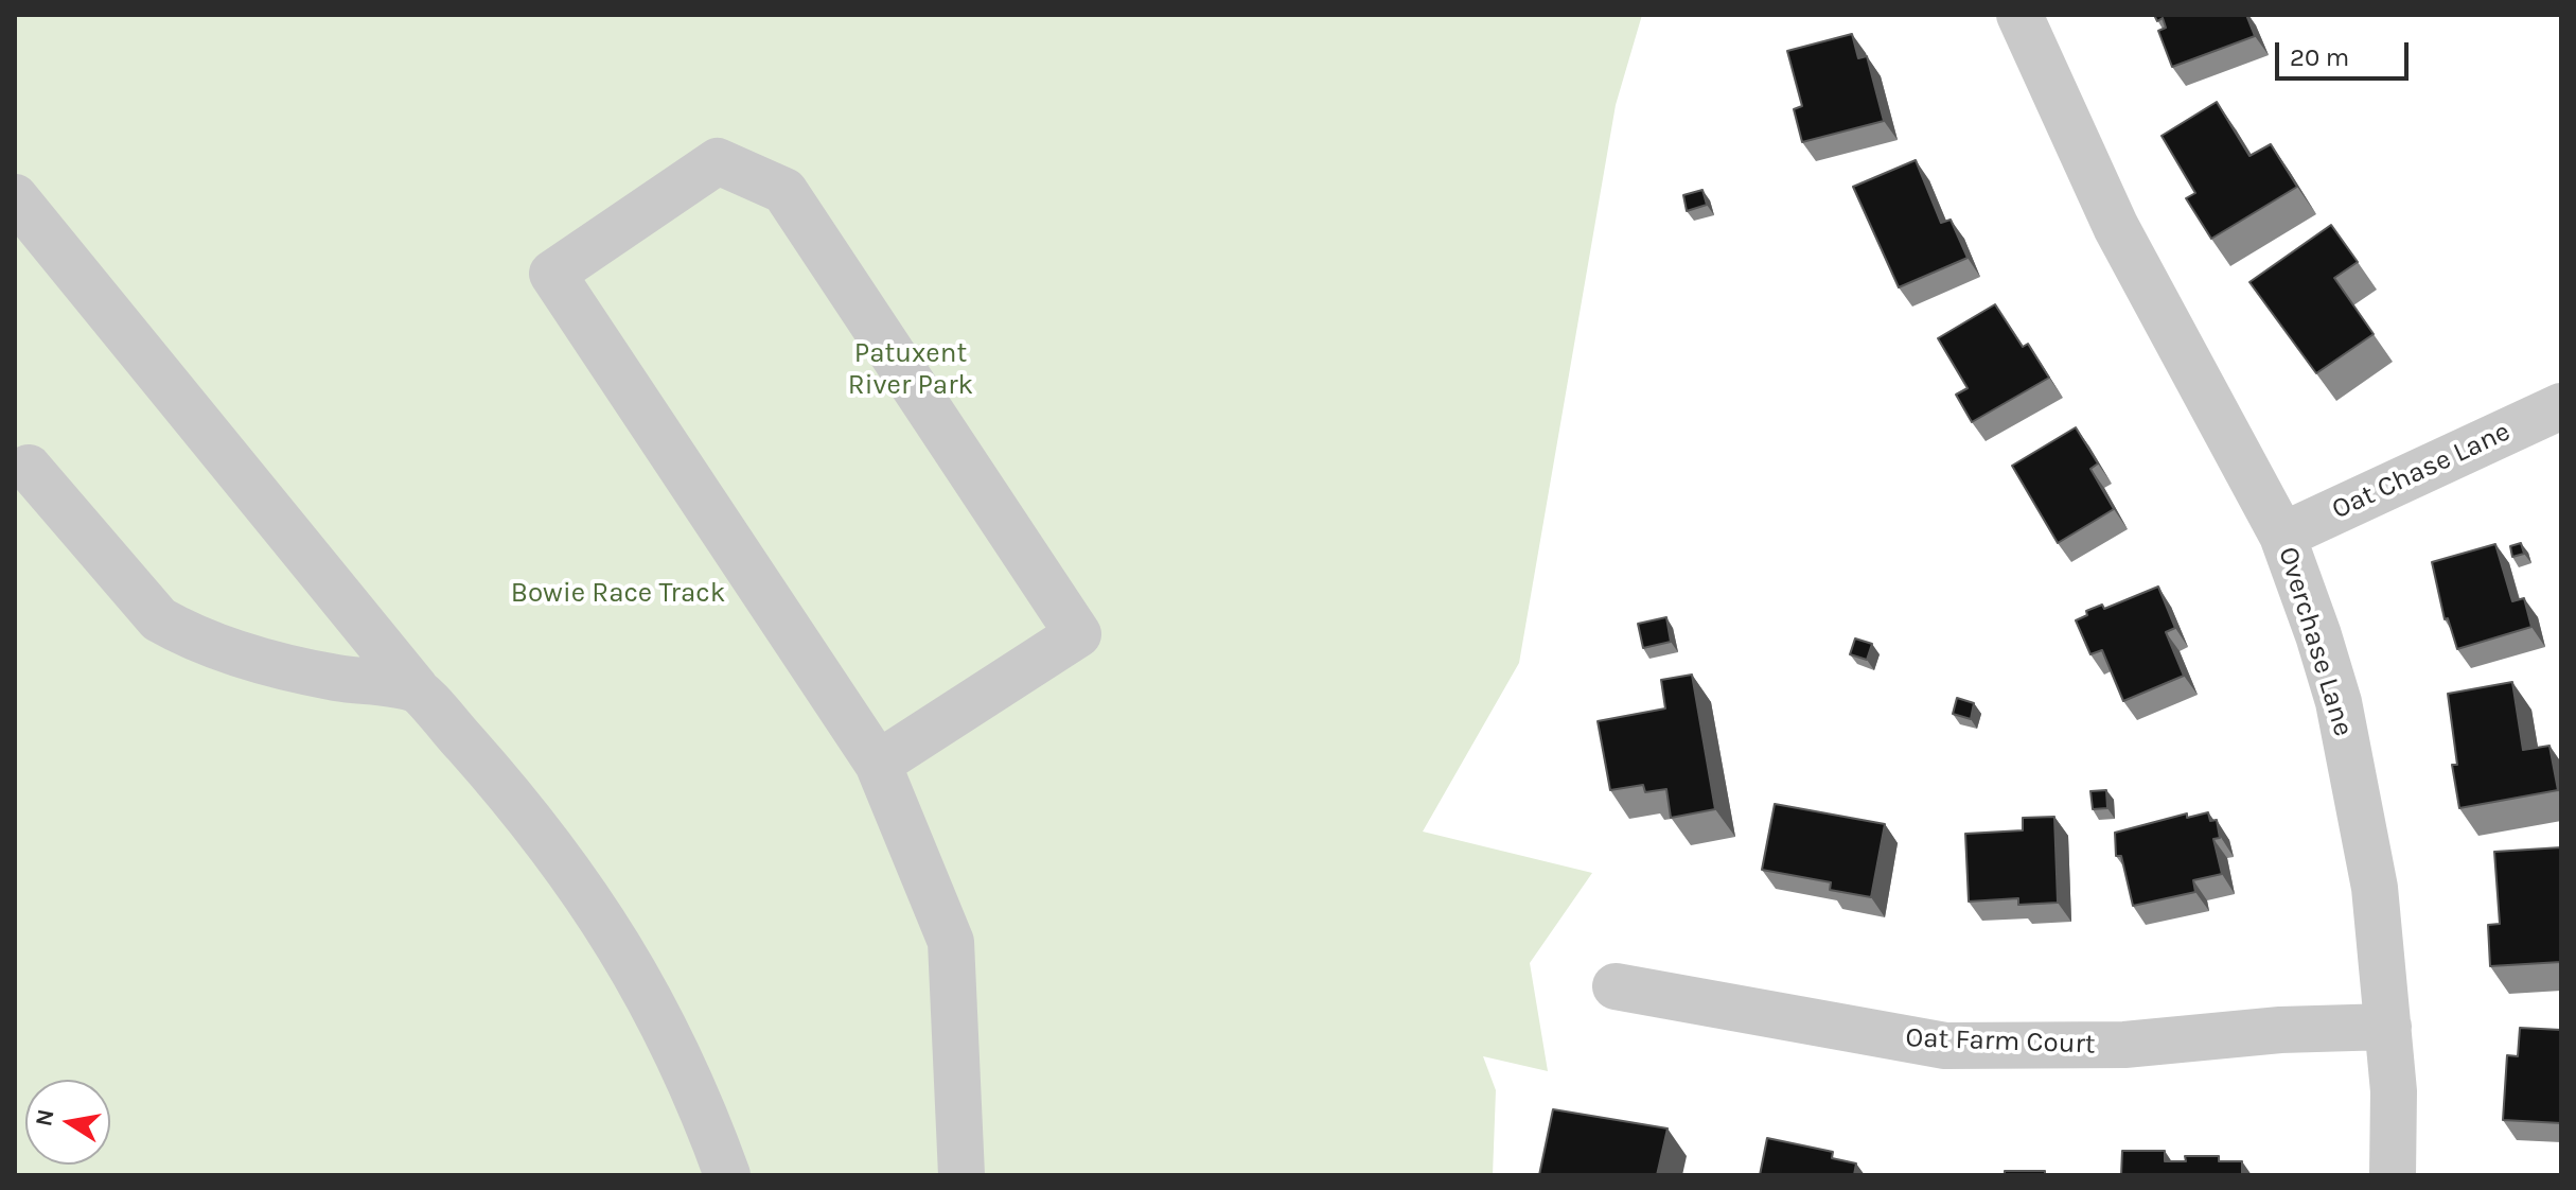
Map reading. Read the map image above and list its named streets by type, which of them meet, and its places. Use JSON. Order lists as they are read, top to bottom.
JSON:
{
  "streets": {
    "street": ["Oat Chase Lane", "Overchase Lane", "Oat Farm Court"]
  },
  "crossings": [
    ["Oat Chase Lane", "Overchase Lane"],
    ["Overchase Lane", "Oat Farm Court"]
  ],
  "parks": ["Patuxent River Park", "Bowie Race Track"],
  "scale_bar": "20 m",
  "north": "left"
}
